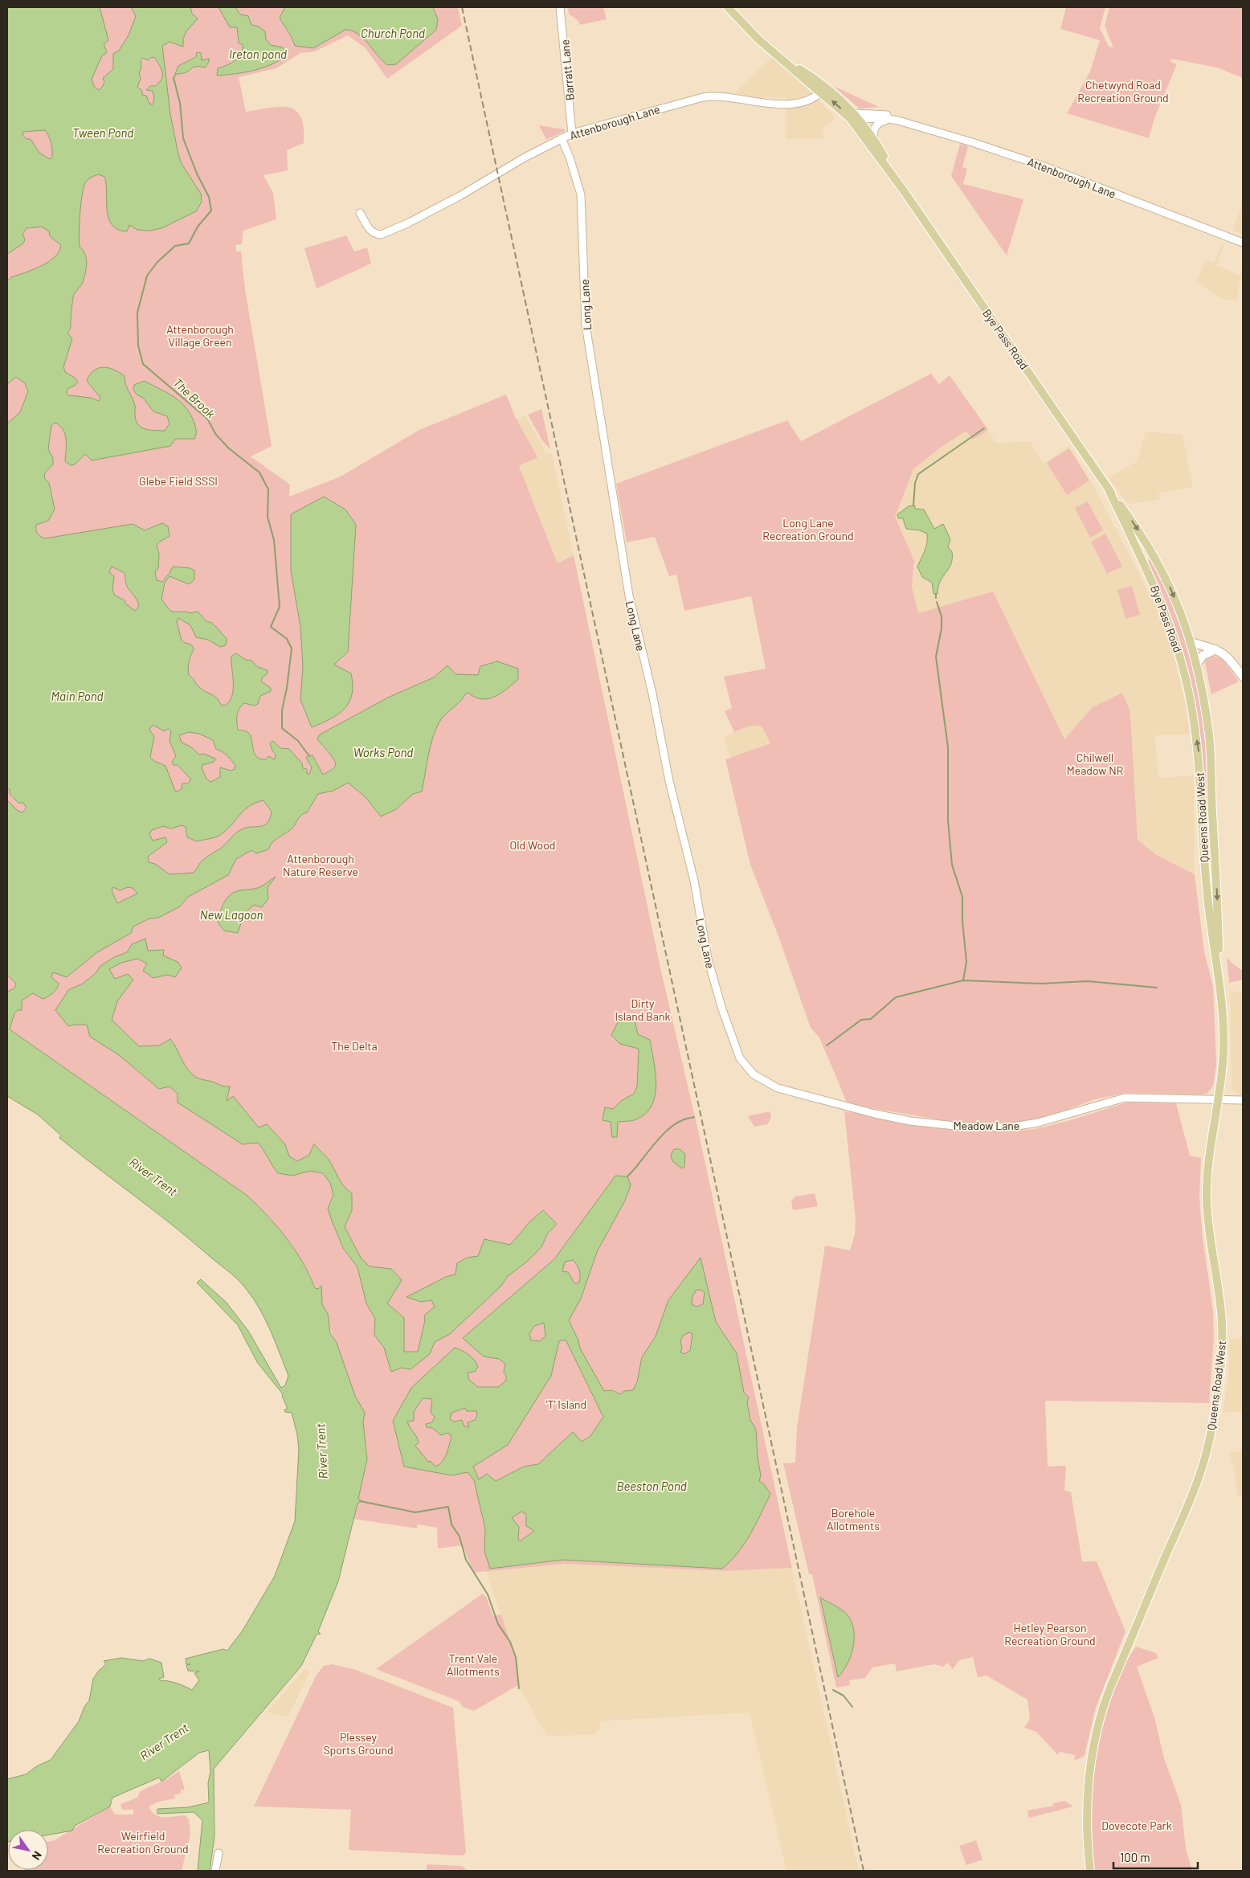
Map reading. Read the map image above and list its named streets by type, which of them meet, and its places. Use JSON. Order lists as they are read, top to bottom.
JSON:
{
  "streets": {
    "main road": ["Bye Pass Road", "Queens Road West"],
    "street": [
      "Barratt Lane",
      "Attenborough Lane",
      "Long Lane",
      "Meadow Lane"
    ]
  },
  "crossings": [
    ["Barratt Lane", "Attenborough Lane"],
    ["Attenborough Lane", "Long Lane"],
    ["Attenborough Lane", "Bye Pass Road"],
    ["Long Lane", "Meadow Lane"],
    ["Bye Pass Road", "Queens Road West"],
    ["Queens Road West", "Meadow Lane"]
  ],
  "water": [
    "Church Pond",
    "Ireton pond",
    "Tween Pond",
    "The Brook",
    "Main Pond",
    "Works Pond",
    "New Lagoon",
    "River Trent",
    "Beeston Pond"
  ],
  "parks": [
    "Chetwynd Road Recreation Ground",
    "Attenborough Village Green",
    "Glebe Field SSSI",
    "Long Lane Recreation Ground",
    "Chilwell Meadow NR",
    "Old Wood",
    "Attenborough Nature Reserve",
    "Dirty Island Bank",
    "The Delta",
    "'T' Island",
    "Borehole Allotments",
    "Hetley Pearson Recreation Ground",
    "Trent Vale Allotments",
    "Plessey Sports Ground",
    "Dovecote Park",
    "Weirfield Recreation Ground"
  ],
  "scale_bar": "100 m",
  "north": "bottom right"
}
